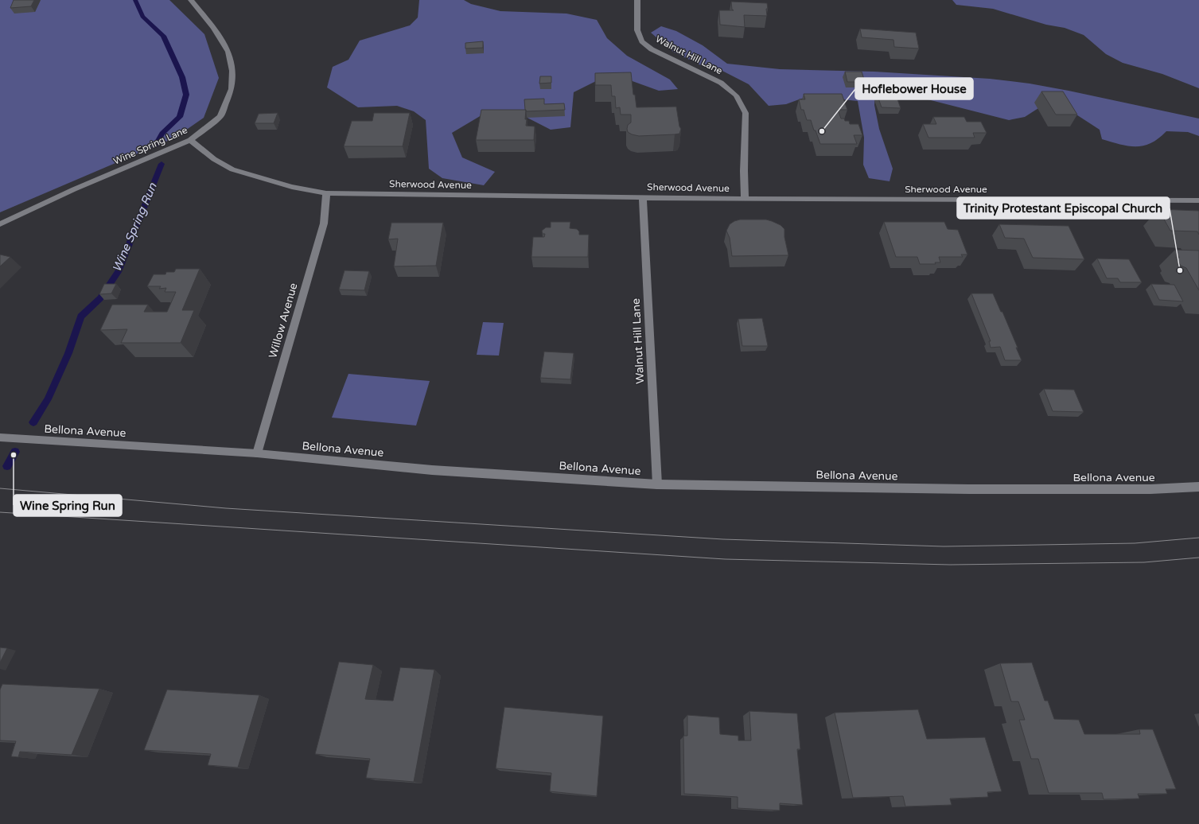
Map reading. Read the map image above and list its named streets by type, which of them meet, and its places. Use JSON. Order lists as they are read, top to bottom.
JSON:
{
  "streets": {
    "street": [
      "Walnut Hill Lane",
      "Wine Spring Lane",
      "Sherwood Avenue",
      "Willow Avenue",
      "Bellona Avenue"
    ]
  },
  "crossings": [
    ["Walnut Hill Lane", "Sherwood Avenue"],
    ["Walnut Hill Lane", "Bellona Avenue"],
    ["Wine Spring Lane", "Sherwood Avenue"],
    ["Sherwood Avenue", "Willow Avenue"],
    ["Willow Avenue", "Bellona Avenue"]
  ],
  "water": ["Wine Spring Run"],
  "places": ["Hoflebower House", "Trinity Protestant Episcopal Church", "Wine Spring Run"]
}
